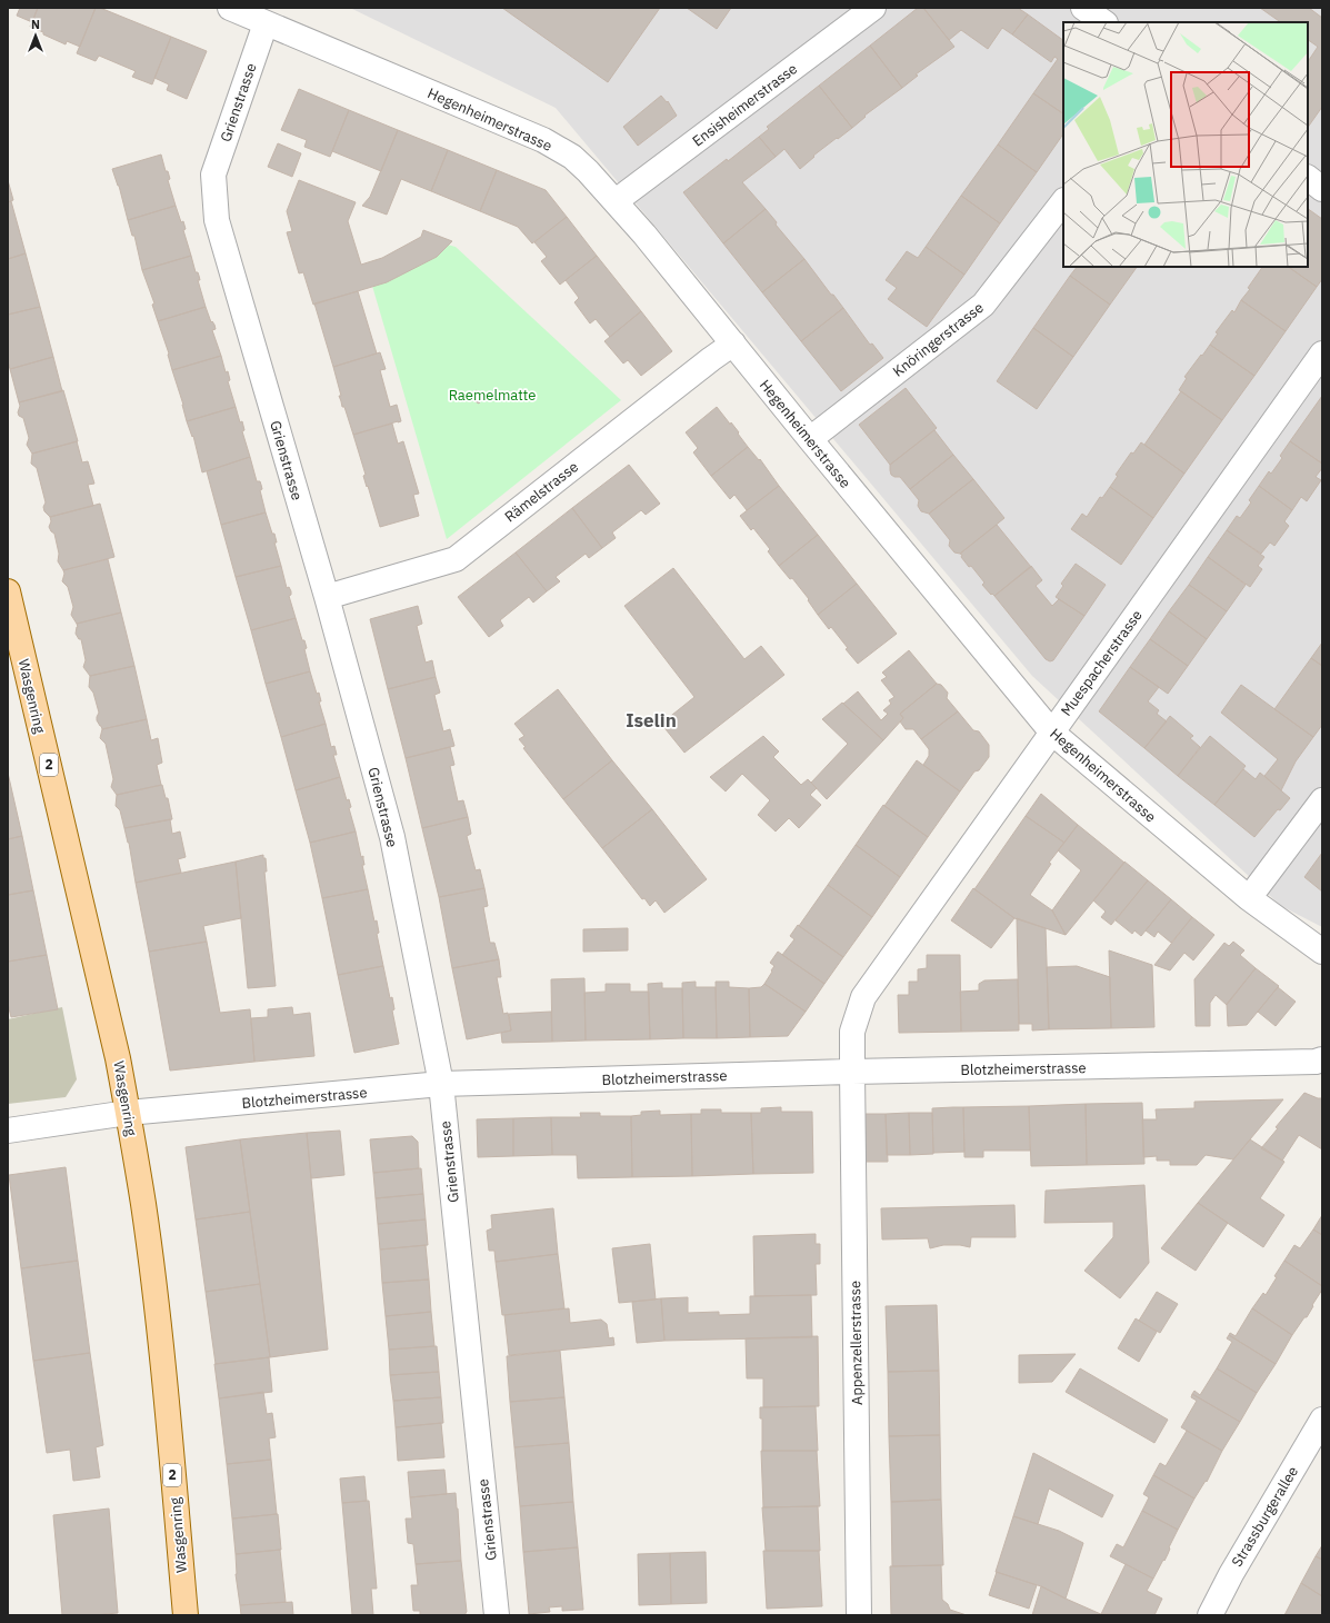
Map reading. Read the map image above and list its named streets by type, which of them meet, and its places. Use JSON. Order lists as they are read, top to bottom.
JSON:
{
  "streets": {
    "main road": ["Wasgenring", "2"],
    "street": [
      "Grienstrasse",
      "Ensisheimerstrasse",
      "Hegenheimerstrasse",
      "Knöringerstrasse",
      "Rämelstrasse",
      "Muespacherstrasse",
      "Blotzheimerstrasse",
      "Appenzellerstrasse",
      "Strassburgerallee"
    ]
  },
  "crossings": [
    ["Grienstrasse", "Hegenheimerstrasse"],
    ["Grienstrasse", "Rämelstrasse"],
    ["Grienstrasse", "Blotzheimerstrasse"],
    ["Ensisheimerstrasse", "Hegenheimerstrasse"],
    ["Hegenheimerstrasse", "Knöringerstrasse"],
    ["Hegenheimerstrasse", "Rämelstrasse"],
    ["Hegenheimerstrasse", "Muespacherstrasse"],
    ["Muespacherstrasse", "Blotzheimerstrasse"],
    ["Muespacherstrasse", "Appenzellerstrasse"],
    ["Wasgenring", "Blotzheimerstrasse"],
    ["Blotzheimerstrasse", "Appenzellerstrasse"]
  ],
  "districts": ["Iselin"],
  "parks": ["Raemelmatte"],
  "north": "top"
}
